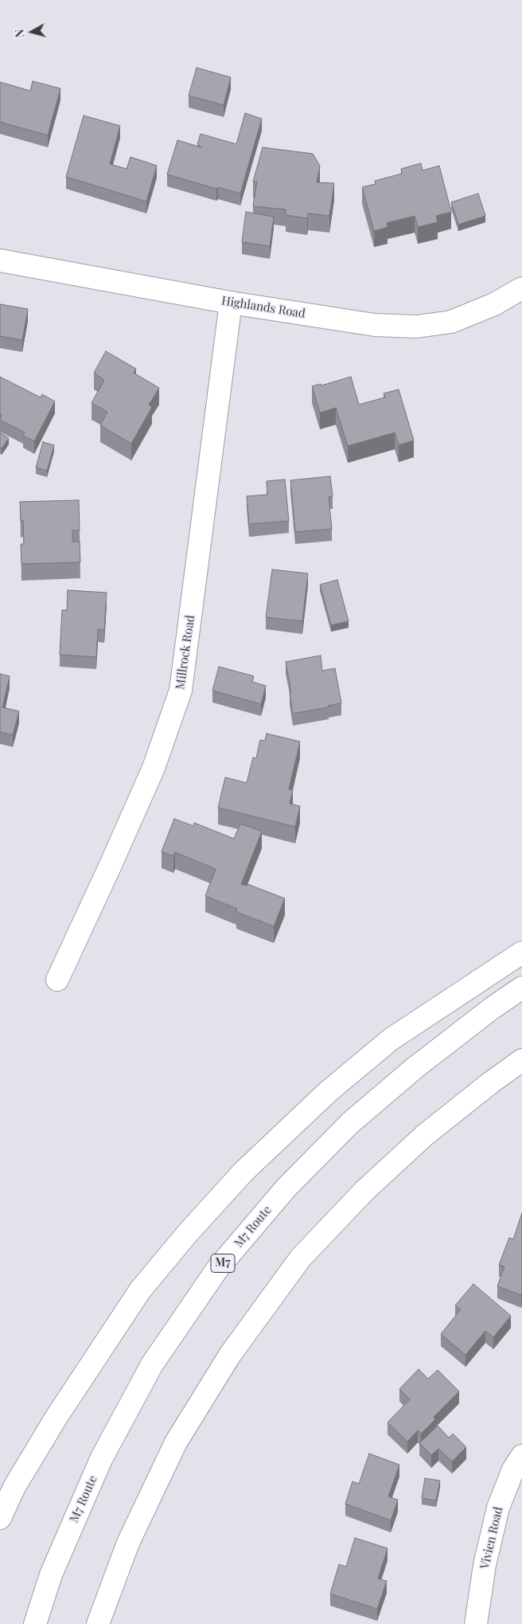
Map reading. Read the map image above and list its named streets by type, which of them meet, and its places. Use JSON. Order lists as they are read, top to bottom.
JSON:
{
  "streets": {
    "main road": [
      "Highlands Road",
      "Millrock Road",
      "M7 Route",
      "M7",
      "Vivien Road"
    ]
  },
  "crossings": [
    ["Highlands Road", "Millrock Road"]
  ],
  "north": "left"
}
